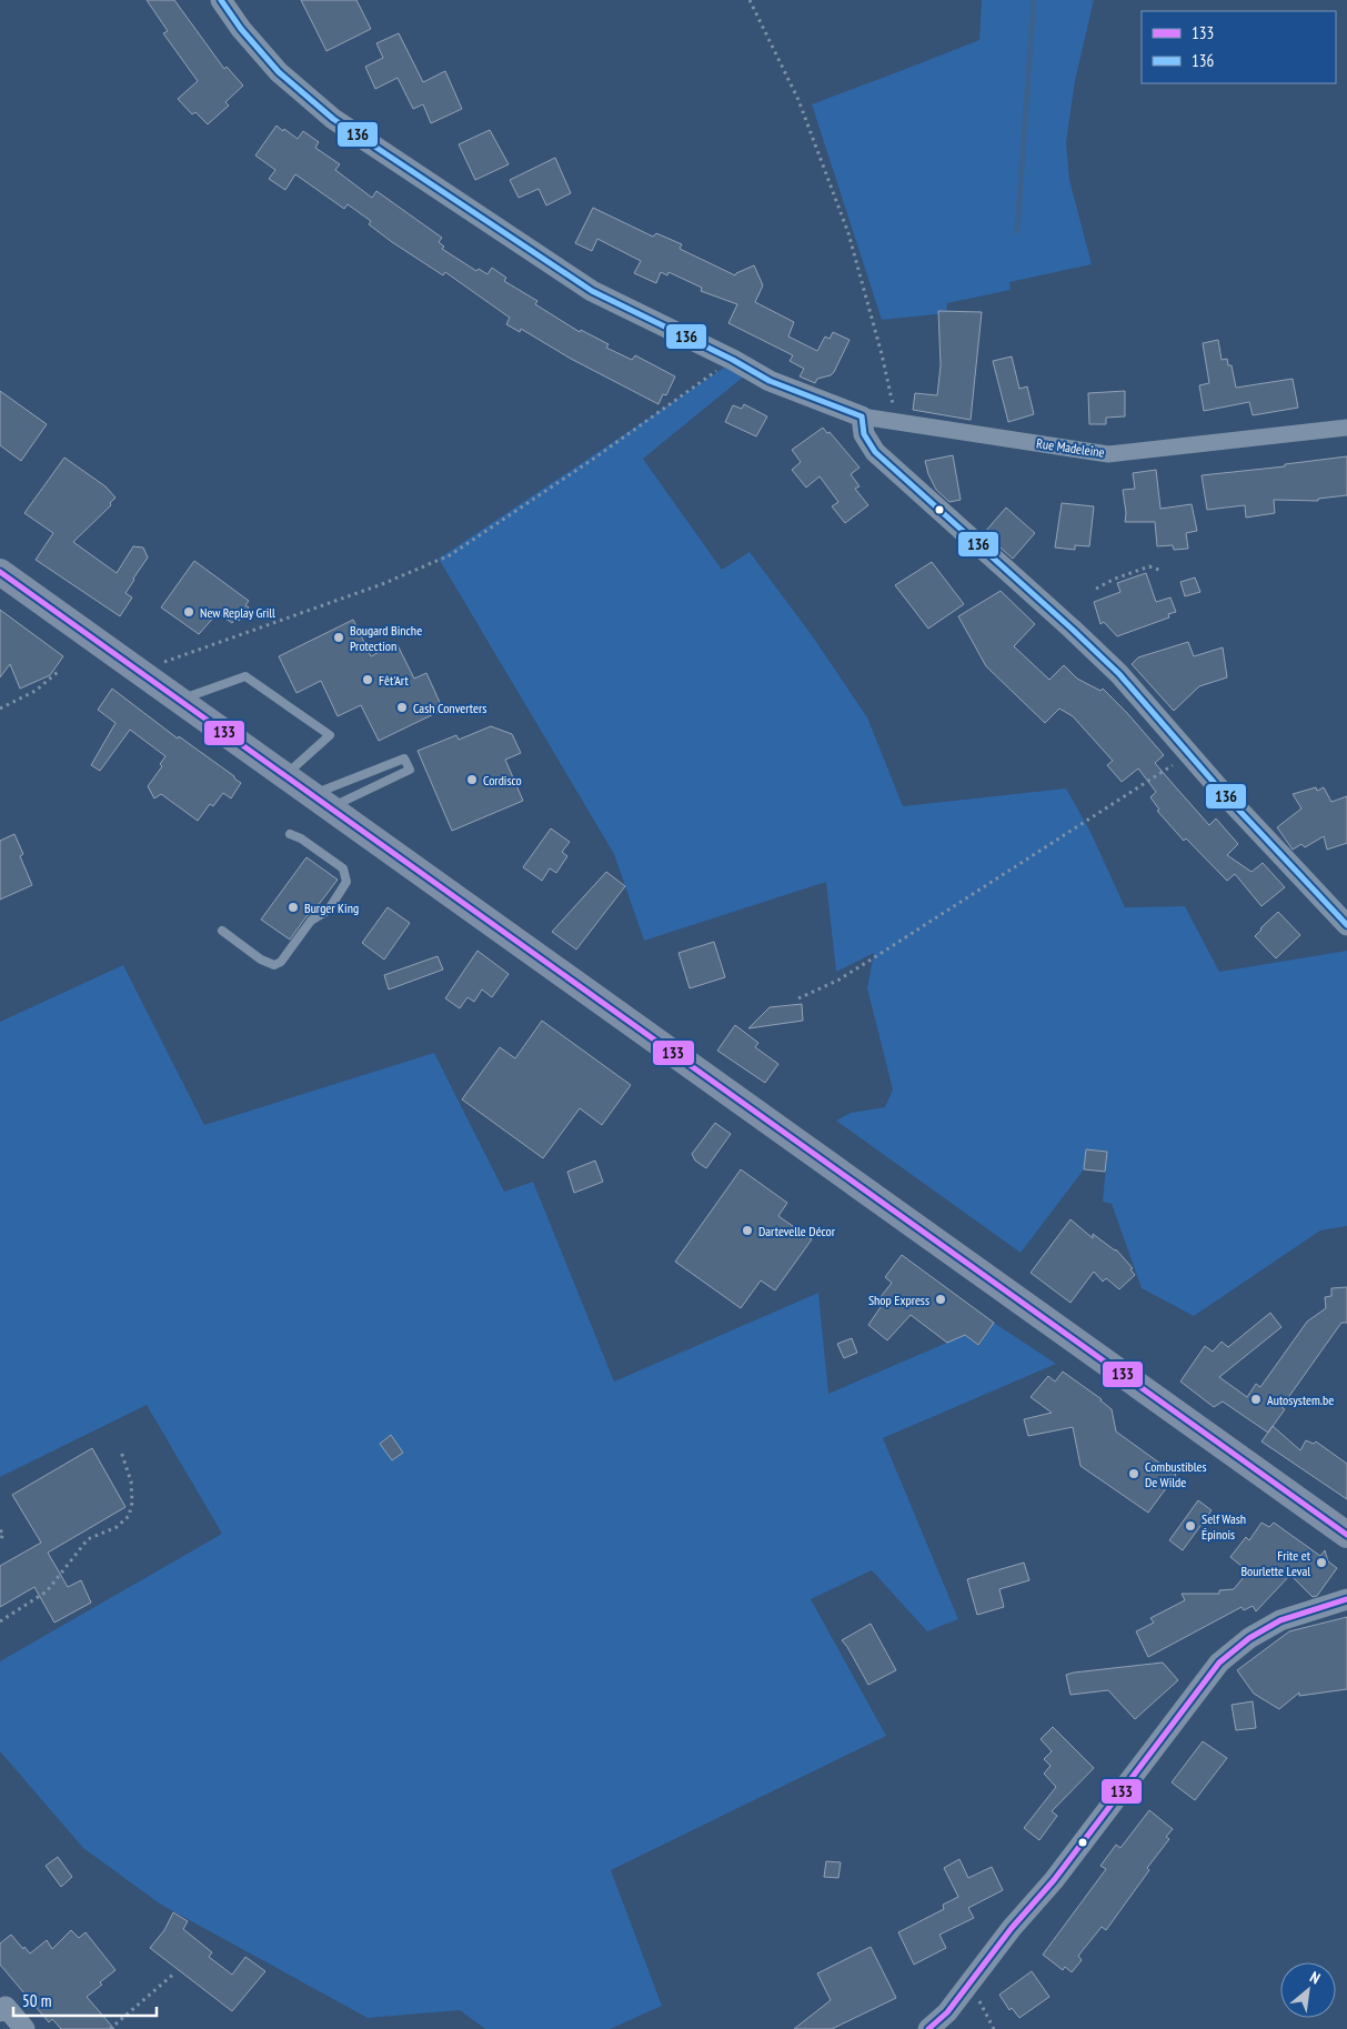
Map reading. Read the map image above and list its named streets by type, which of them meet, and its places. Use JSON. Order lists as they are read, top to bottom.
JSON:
{
  "streets": {
    "street": ["Rue Madeleine"]
  },
  "places": [
    "New Replay Grill",
    "Bougard Binche Protection",
    "Fêt'Art",
    "Cash Converters",
    "Cordisco",
    "Burger King",
    "Dartevelle Décor",
    "Shop Express",
    "Autosystem.be",
    "Combustibles De Wilde",
    "Self Wash Épinois",
    "Frite et Bourlette Leval"
  ],
  "lines": ["transit line 136", "transit line 133"],
  "legend": ["133", "136"],
  "scale_bar": "50 m",
  "north": "top right"
}
